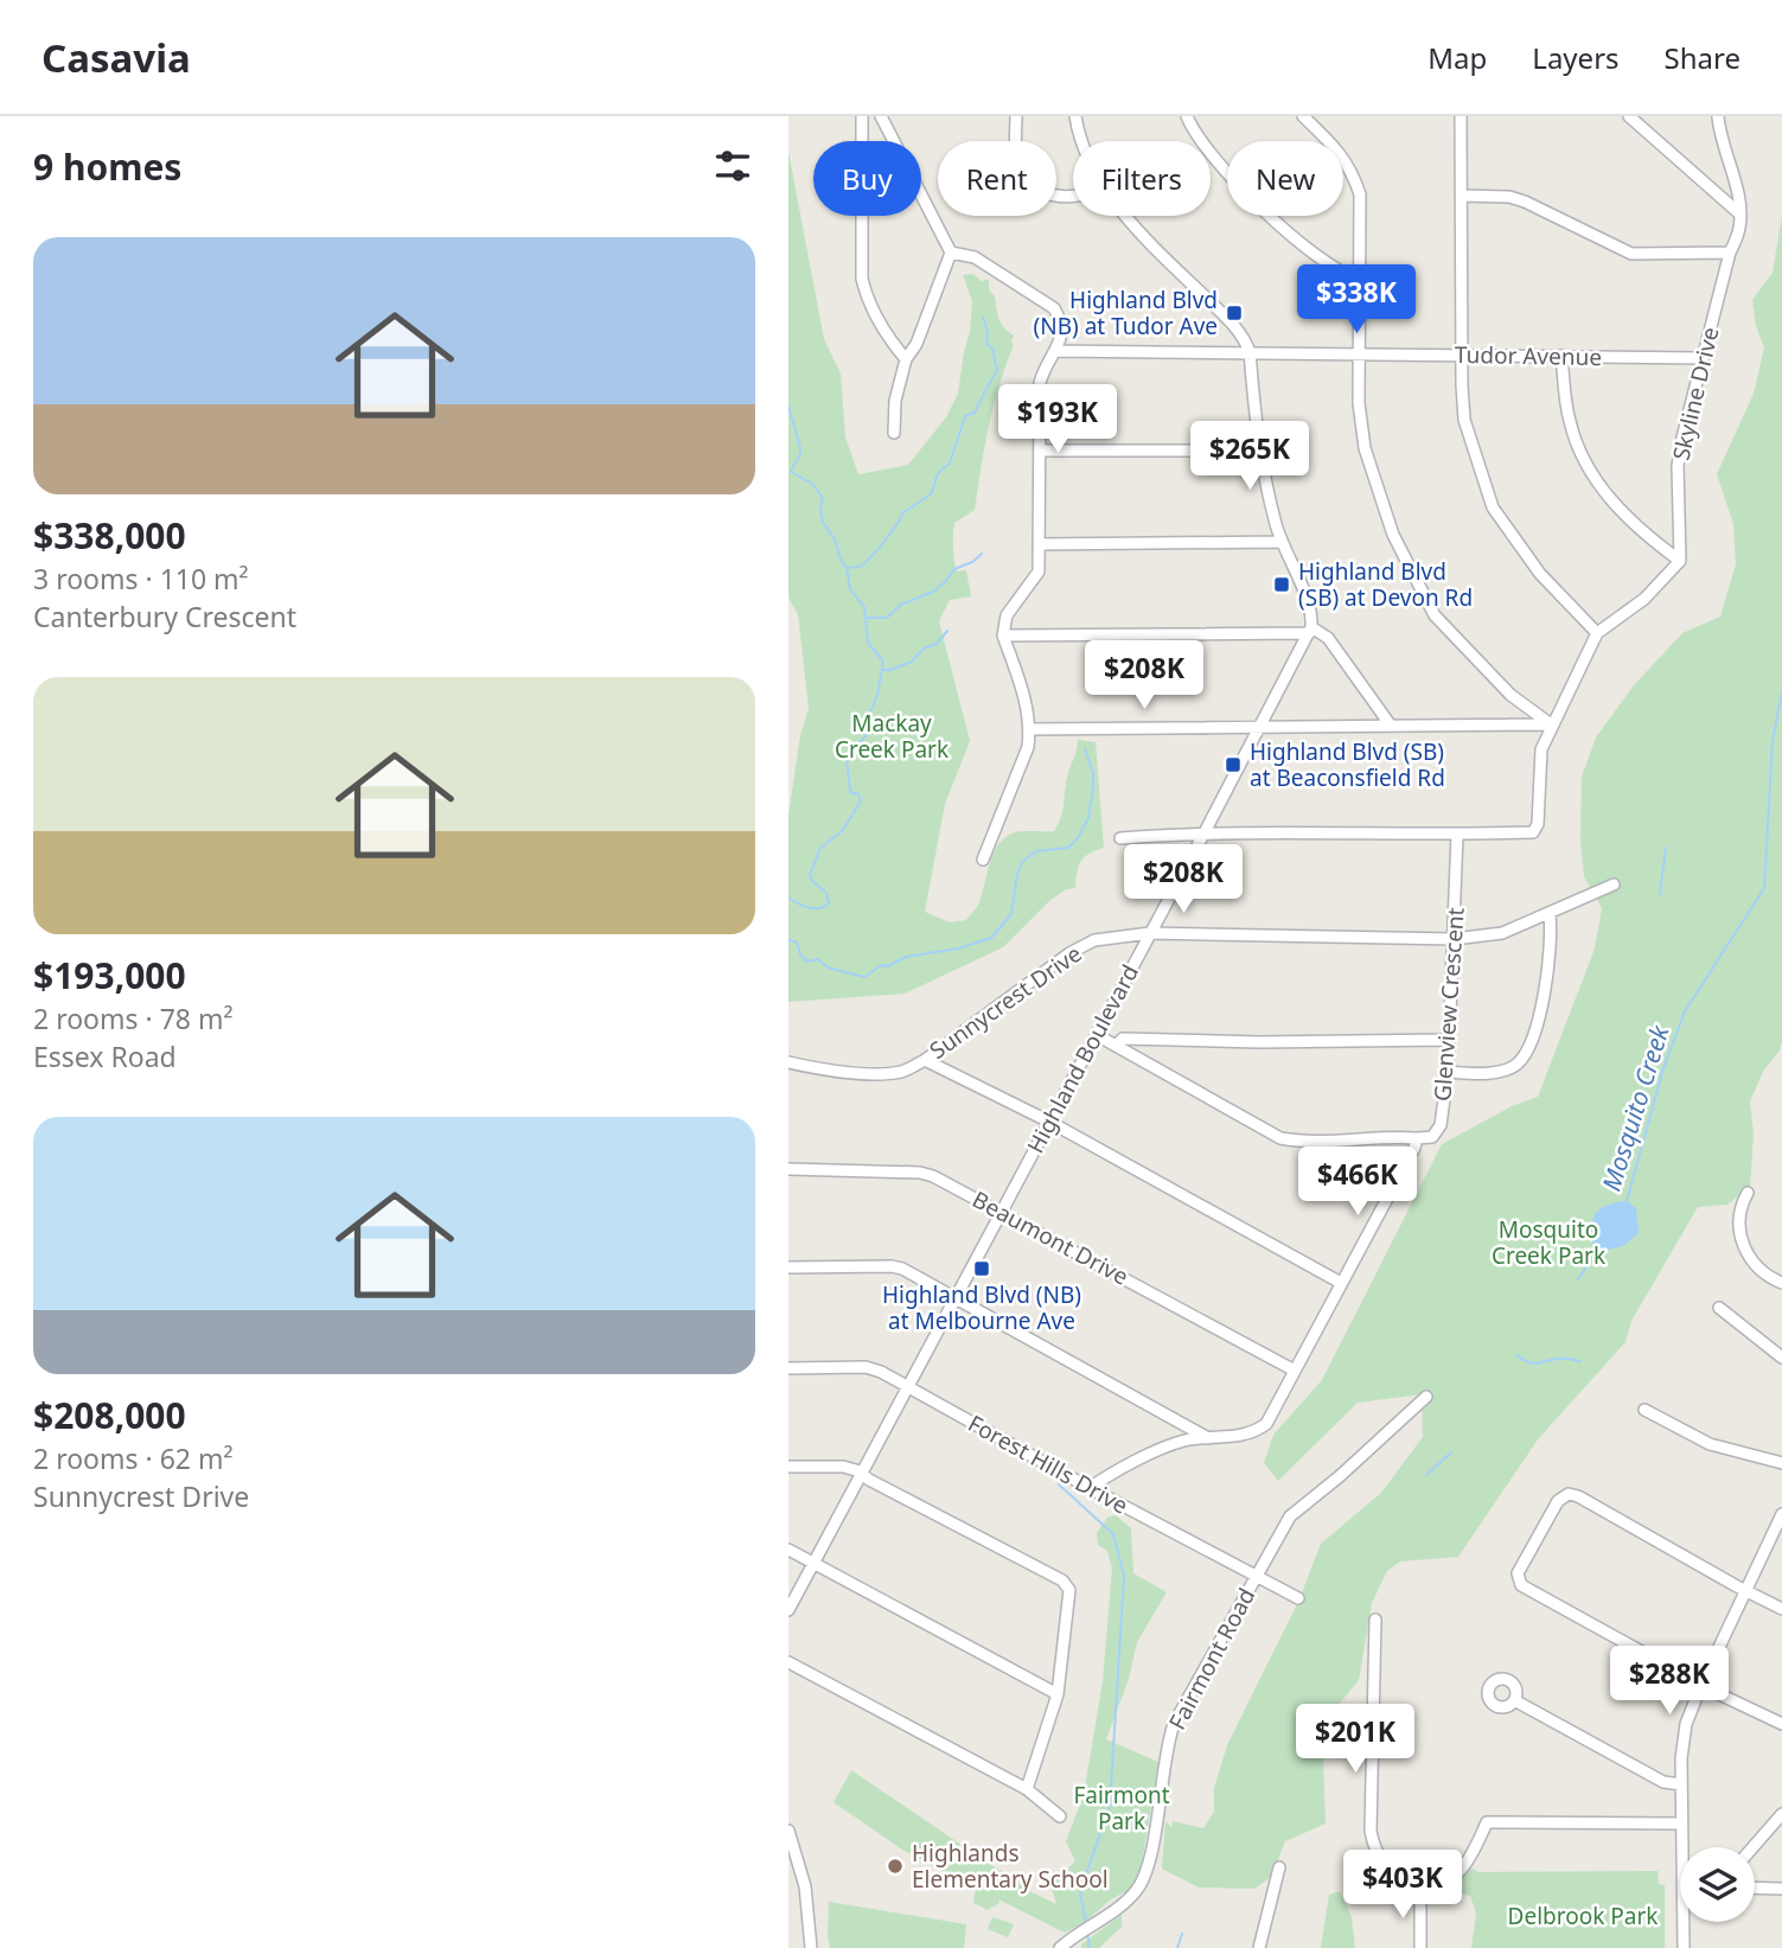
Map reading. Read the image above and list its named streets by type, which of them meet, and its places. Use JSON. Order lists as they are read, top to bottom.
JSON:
{
  "streets": {
    "street": [
      "Tudor Avenue",
      "Skyline Drive",
      "Sunnycrest Drive",
      "Glenview Crescent",
      "Highland Boulevard",
      "Beaumont Drive",
      "Forest Hills Drive",
      "Fairmont Road"
    ]
  },
  "crossings": [
    ["Tudor Avenue", "Skyline Drive"],
    ["Sunnycrest Drive", "Glenview Crescent"],
    ["Sunnycrest Drive", "Highland Boulevard"],
    ["Glenview Crescent", "Beaumont Drive"],
    ["Glenview Crescent", "Forest Hills Drive"],
    ["Highland Boulevard", "Beaumont Drive"],
    ["Highland Boulevard", "Forest Hills Drive"],
    ["Forest Hills Drive", "Fairmont Road"]
  ],
  "water": ["Mosquito Creek"],
  "parks": [
    "Mackay Creek Park",
    "Mosquito Creek Park",
    "Fairmont Park",
    "Delbrook Park"
  ],
  "places": {
    "transit": [
      "Highland Blvd (NB) at Tudor Ave",
      "Highland Blvd (SB) at Devon Rd",
      "Highland Blvd (SB) at Beaconsfield Rd",
      "Highland Blvd (NB) at Melbourne Ave"
    ],
    "other": ["Highlands Elementary School"]
  },
  "page": {
    "header": "Casavia",
    "nav": ["Map", "Layers", "Share"],
    "heading": "9 homes",
    "chip": [
      "Buy",
      "Rent",
      "Filters",
      "New"
    ],
    "list": [
      {
        "name": "$338,000",
        "note": "3 rooms · 110 m² · Canterbury Crescent"
      },
      {
        "name": "$193,000",
        "note": "2 rooms · 78 m² · Essex Road"
      },
      {
        "name": "$208,000",
        "note": "2 rooms · 62 m² · Sunnycrest Drive"
      }
    ],
    "price": [
      "$338K",
      "$193K",
      "$265K",
      "$208K",
      "$208K",
      "$466K",
      "$288K",
      "$201K",
      "$403K"
    ]
  }
}
